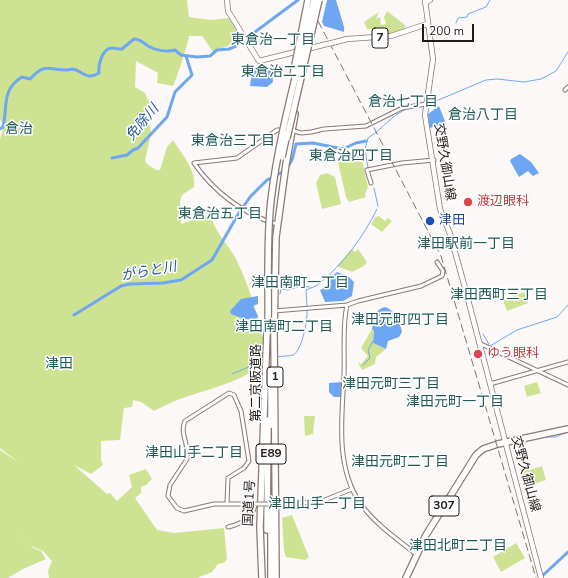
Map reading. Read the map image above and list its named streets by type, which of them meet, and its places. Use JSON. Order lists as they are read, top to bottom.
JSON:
{
  "streets": {
    "highway": [
      "1",
      "第二京阪道路",
      "E89",
      "国道1号",
      "307"
    ],
    "main road": ["7", "交野久御山線"]
  },
  "crossings": [
    ["7", "交野久御山線"],
    ["交野久御山線", "307"],
    ["第二京阪道路", "国道1号"]
  ],
  "districts": [
    "東倉治一丁目",
    "東倉治二丁目",
    "倉治七丁目",
    "倉治八丁目",
    "倉治",
    "東倉治三丁目",
    "東倉治四丁目",
    "東倉治五丁目",
    "津田駅前一丁目",
    "津田南町一丁目",
    "津田西町三丁目",
    "津田元町四丁目",
    "津田南町二丁目",
    "津田",
    "津田元町三丁目",
    "津田元町一丁目",
    "津田山手二丁目",
    "津田元町二丁目",
    "津田山手一丁目",
    "津田北町二丁目"
  ],
  "water": ["免除川", "がらと川"],
  "places": ["渡辺眼科", "津田", "ゆう眼科"],
  "scale_bar": "200 m"
}
